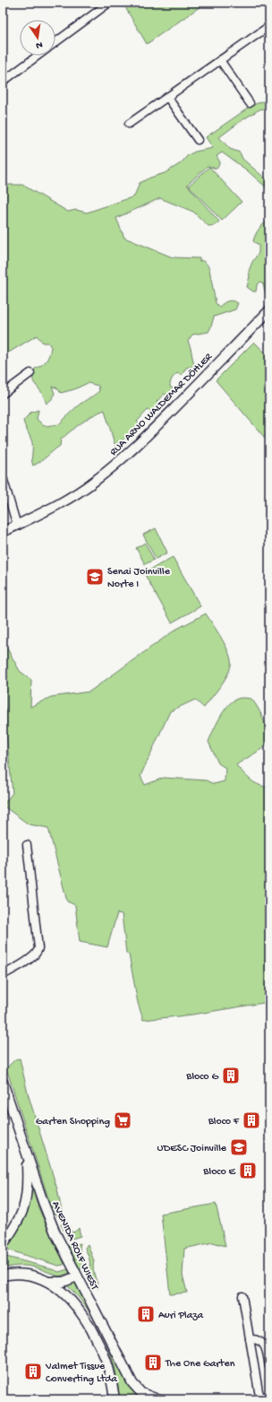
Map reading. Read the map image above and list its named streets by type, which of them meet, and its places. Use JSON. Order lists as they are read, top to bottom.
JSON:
{
  "streets": {
    "main road": ["RUA ARNO WALDEMAR DÖHLER", "AVENIDA ROLF WIEST"]
  },
  "places": {
    "school or university": ["Senai Joinville Norte I", "UDESC Joinville"],
    "building": [
      "Bloco G",
      "Bloco F",
      "Bloco E",
      "Auri Plaza",
      "The One Garten",
      "Valmet Tissue Converting Ltda"
    ],
    "supermarket": ["Garten Shopping"]
  },
  "north": "bottom"
}
